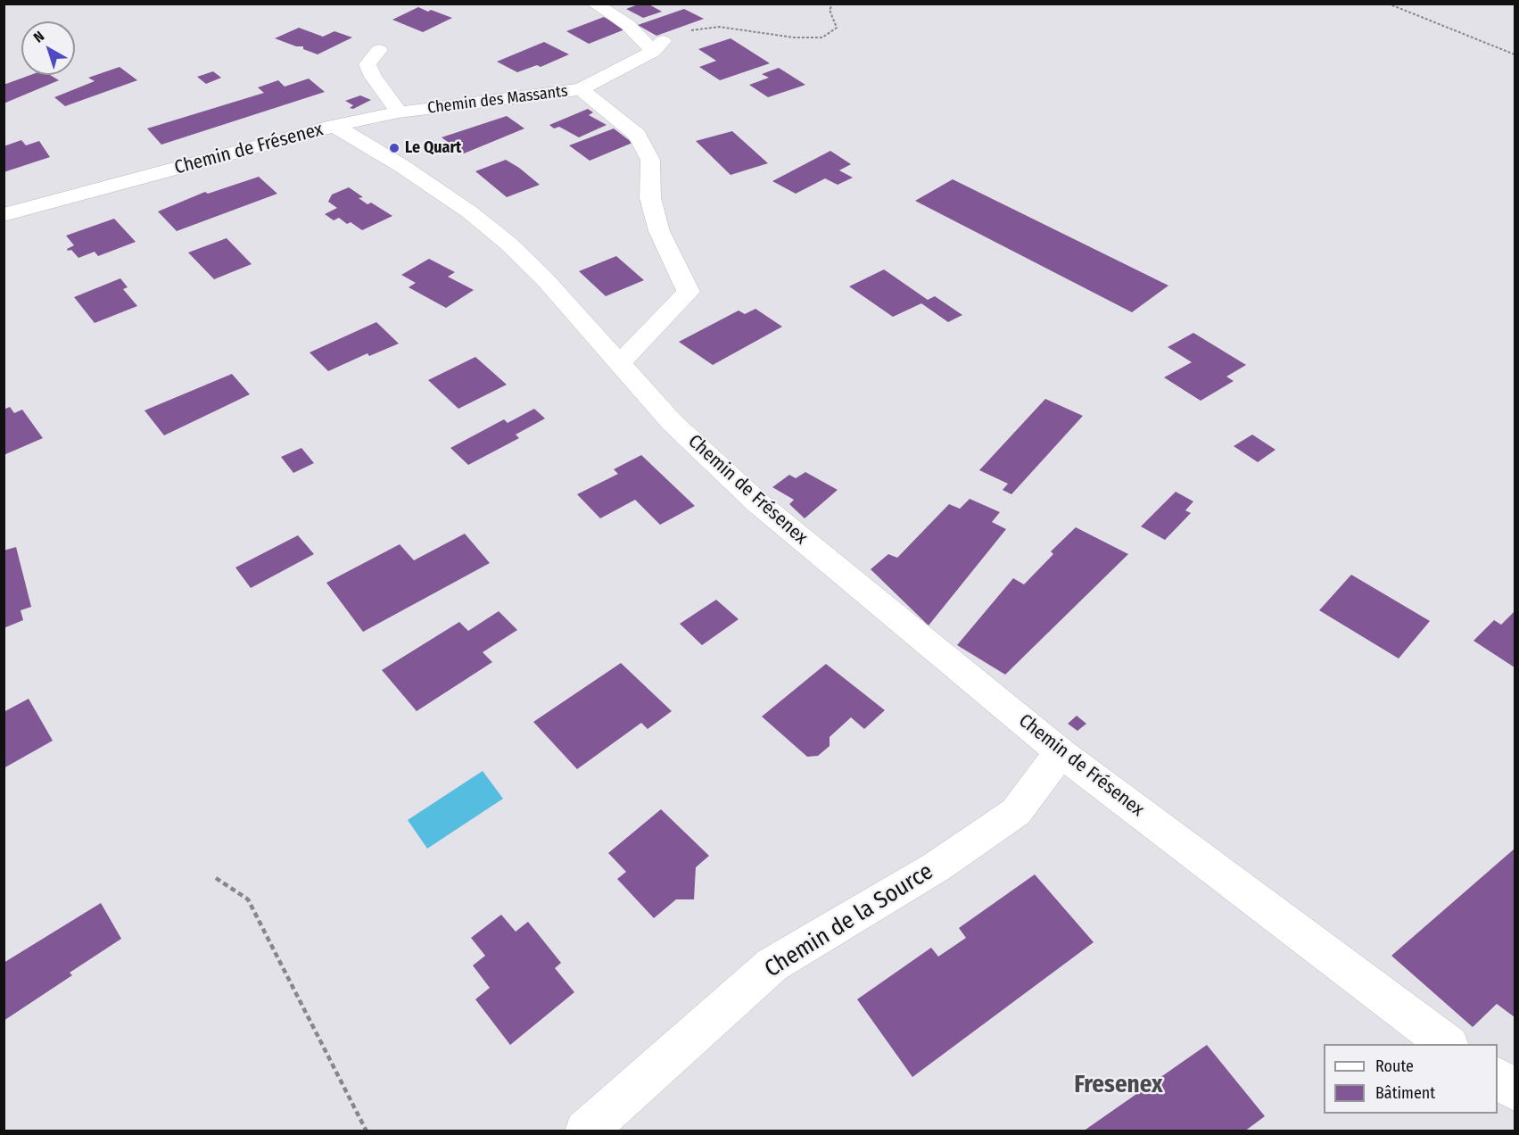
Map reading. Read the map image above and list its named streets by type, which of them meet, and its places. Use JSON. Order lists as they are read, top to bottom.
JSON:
{
  "streets": {
    "street": ["Chemin des Massants", "Chemin de Frésenex", "Chemin de la Source"]
  },
  "crossings": [
    ["Chemin des Massants", "Chemin de Frésenex"],
    ["Chemin de Frésenex", "Chemin de la Source"]
  ],
  "districts": ["Fresenex"],
  "places": ["Le Quart"],
  "legend": ["Route", "Bâtiment"],
  "north": "top left"
}
